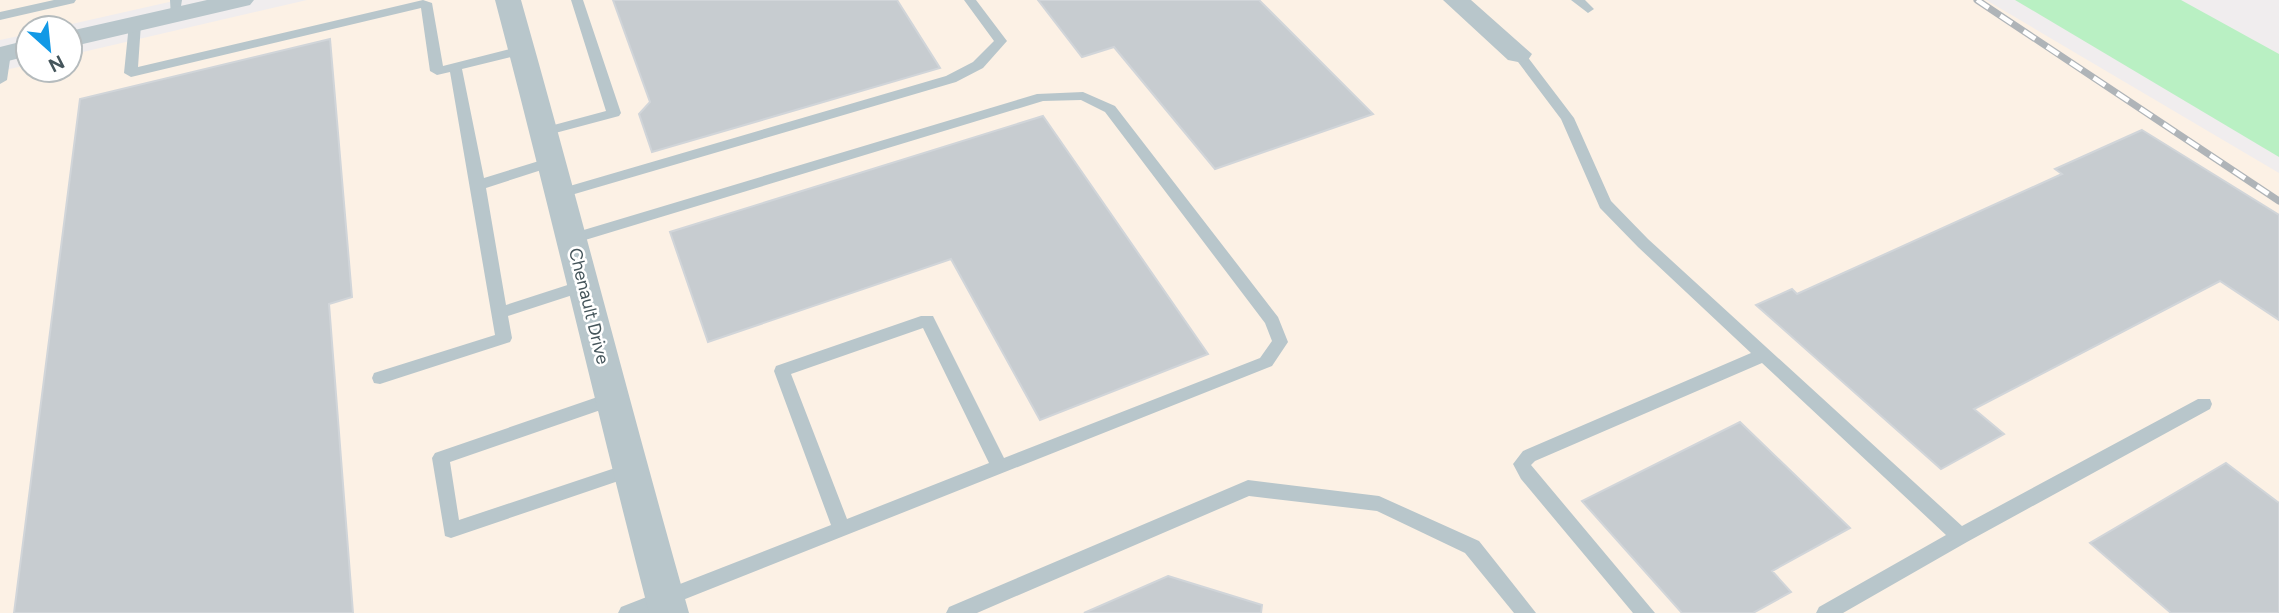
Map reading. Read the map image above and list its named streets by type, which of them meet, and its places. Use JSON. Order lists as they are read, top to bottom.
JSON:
{
  "streets": {
    "street": ["Chenault Drive"]
  },
  "north": "bottom right"
}
